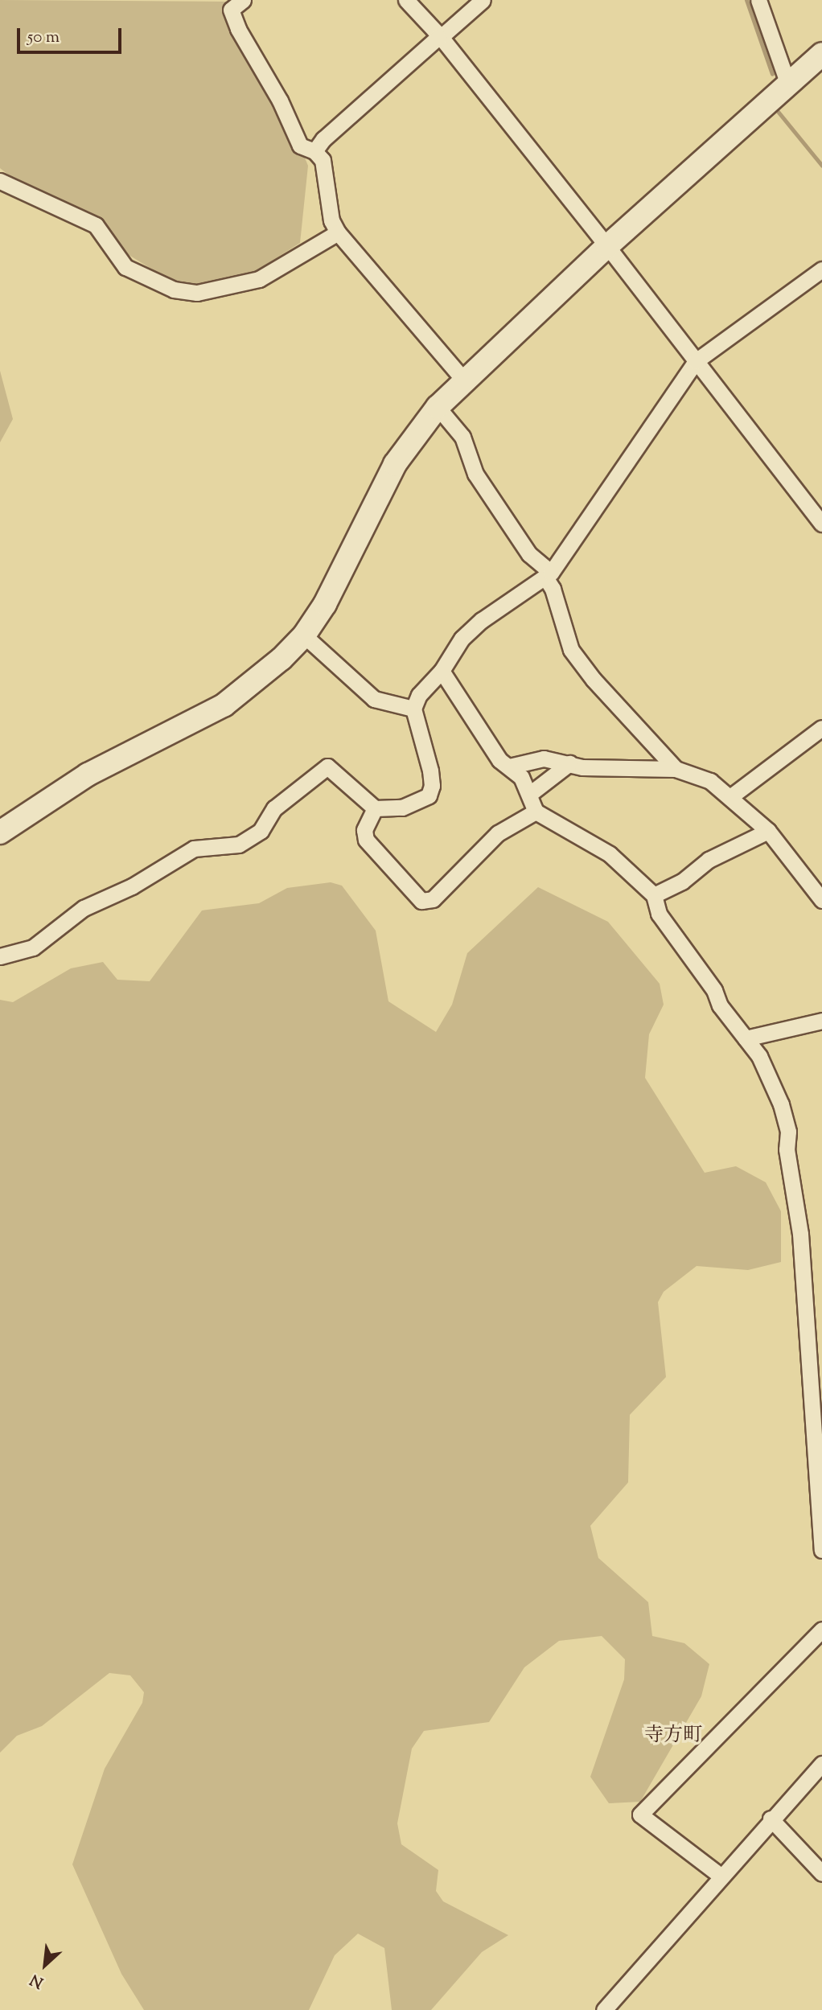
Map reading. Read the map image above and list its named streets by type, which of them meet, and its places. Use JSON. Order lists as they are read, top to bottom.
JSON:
{
  "districts": ["寺方町"],
  "scale_bar": "50 m",
  "north": "bottom left"
}
